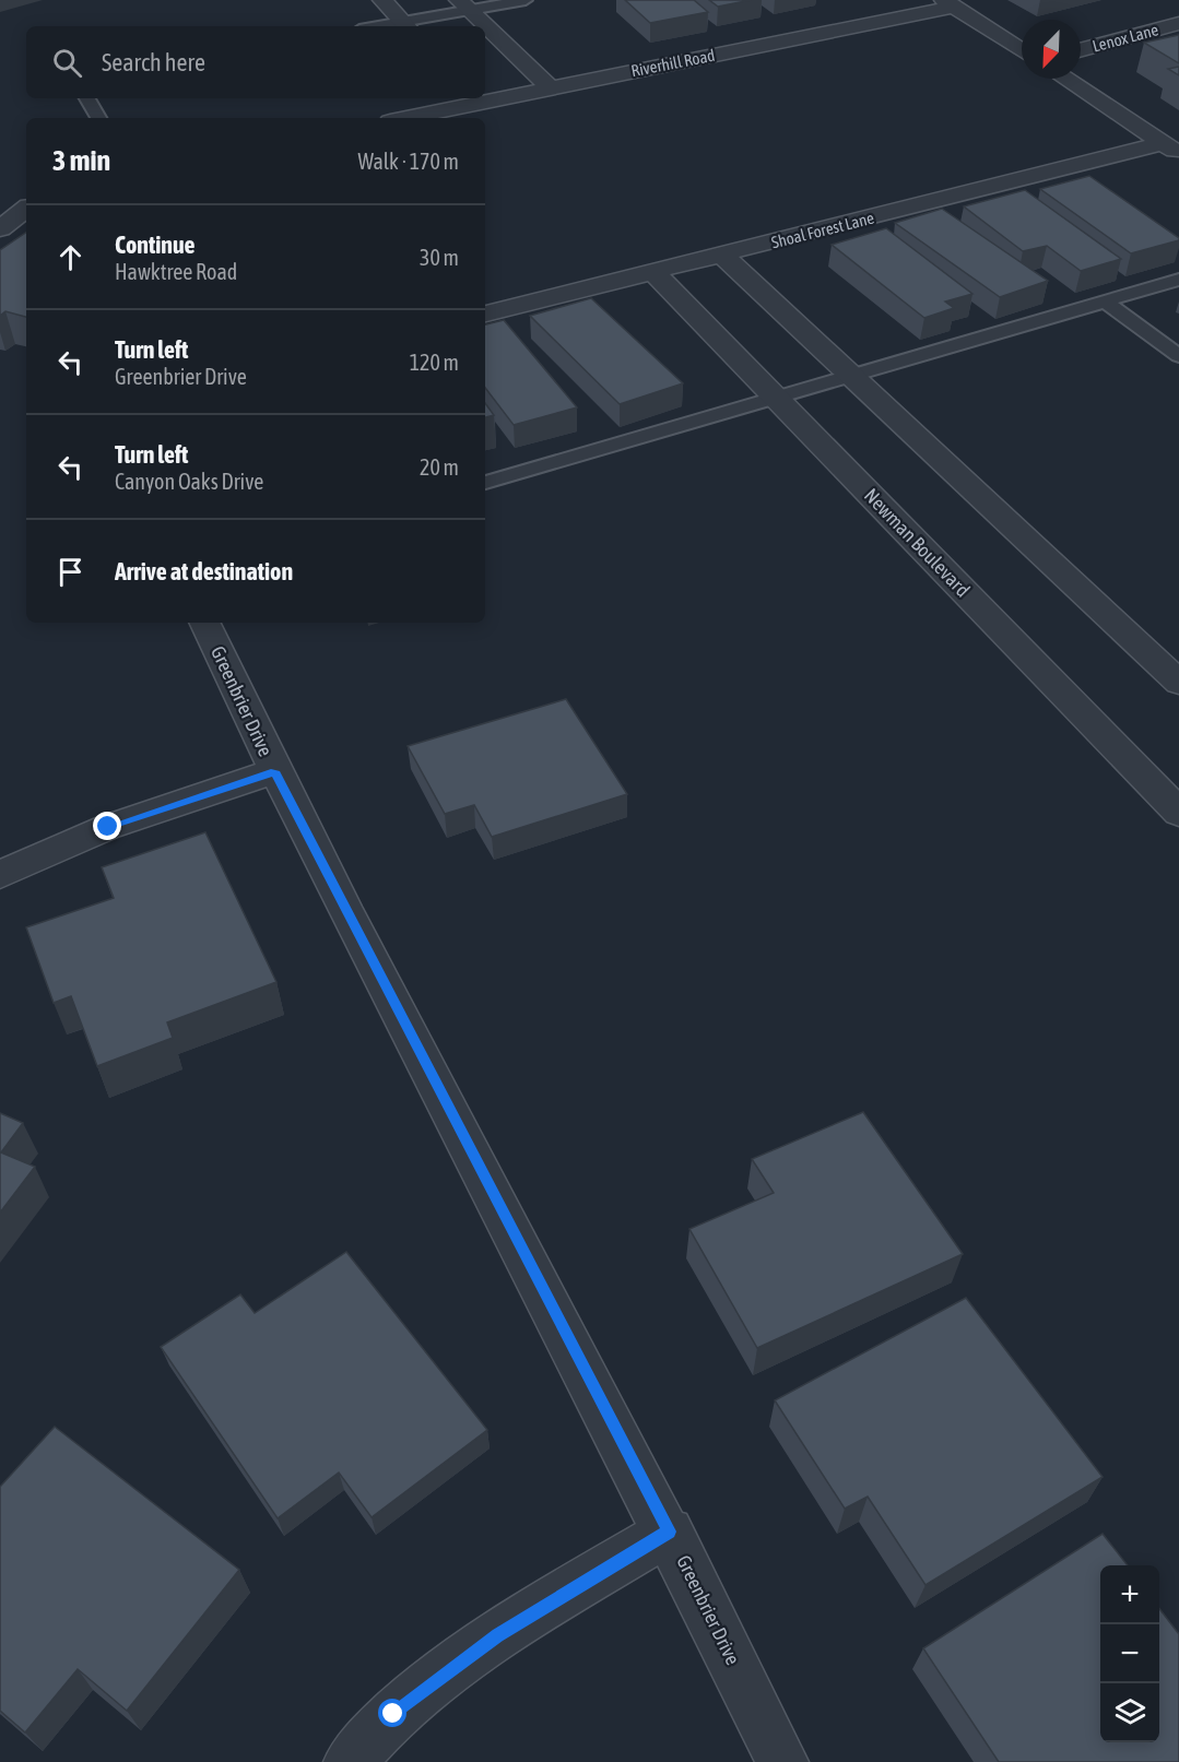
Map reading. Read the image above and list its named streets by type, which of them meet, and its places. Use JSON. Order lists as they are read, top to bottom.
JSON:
{
  "streets": {
    "street": [
      "Lenox Lane",
      "Riverhill Road",
      "Shoal Forest Lane",
      "Newman Boulevard",
      "Greenbrier Drive"
    ]
  },
  "crossings": [
    ["Shoal Forest Lane", "Newman Boulevard"]
  ],
  "north": "bottom left",
  "page": {
    "search": "Search here",
    "heading": ["3 min", "Walk · 170 m"],
    "list": [
      ["Continue", "Hawktree Road", "30 m"],
      ["Turn left", "Greenbrier Drive", "120 m"],
      ["Turn left", "Canyon Oaks Drive", "20 m"],
      "Arrive at destination"
    ],
    "map_buttons": ["+", "−"]
  }
}
